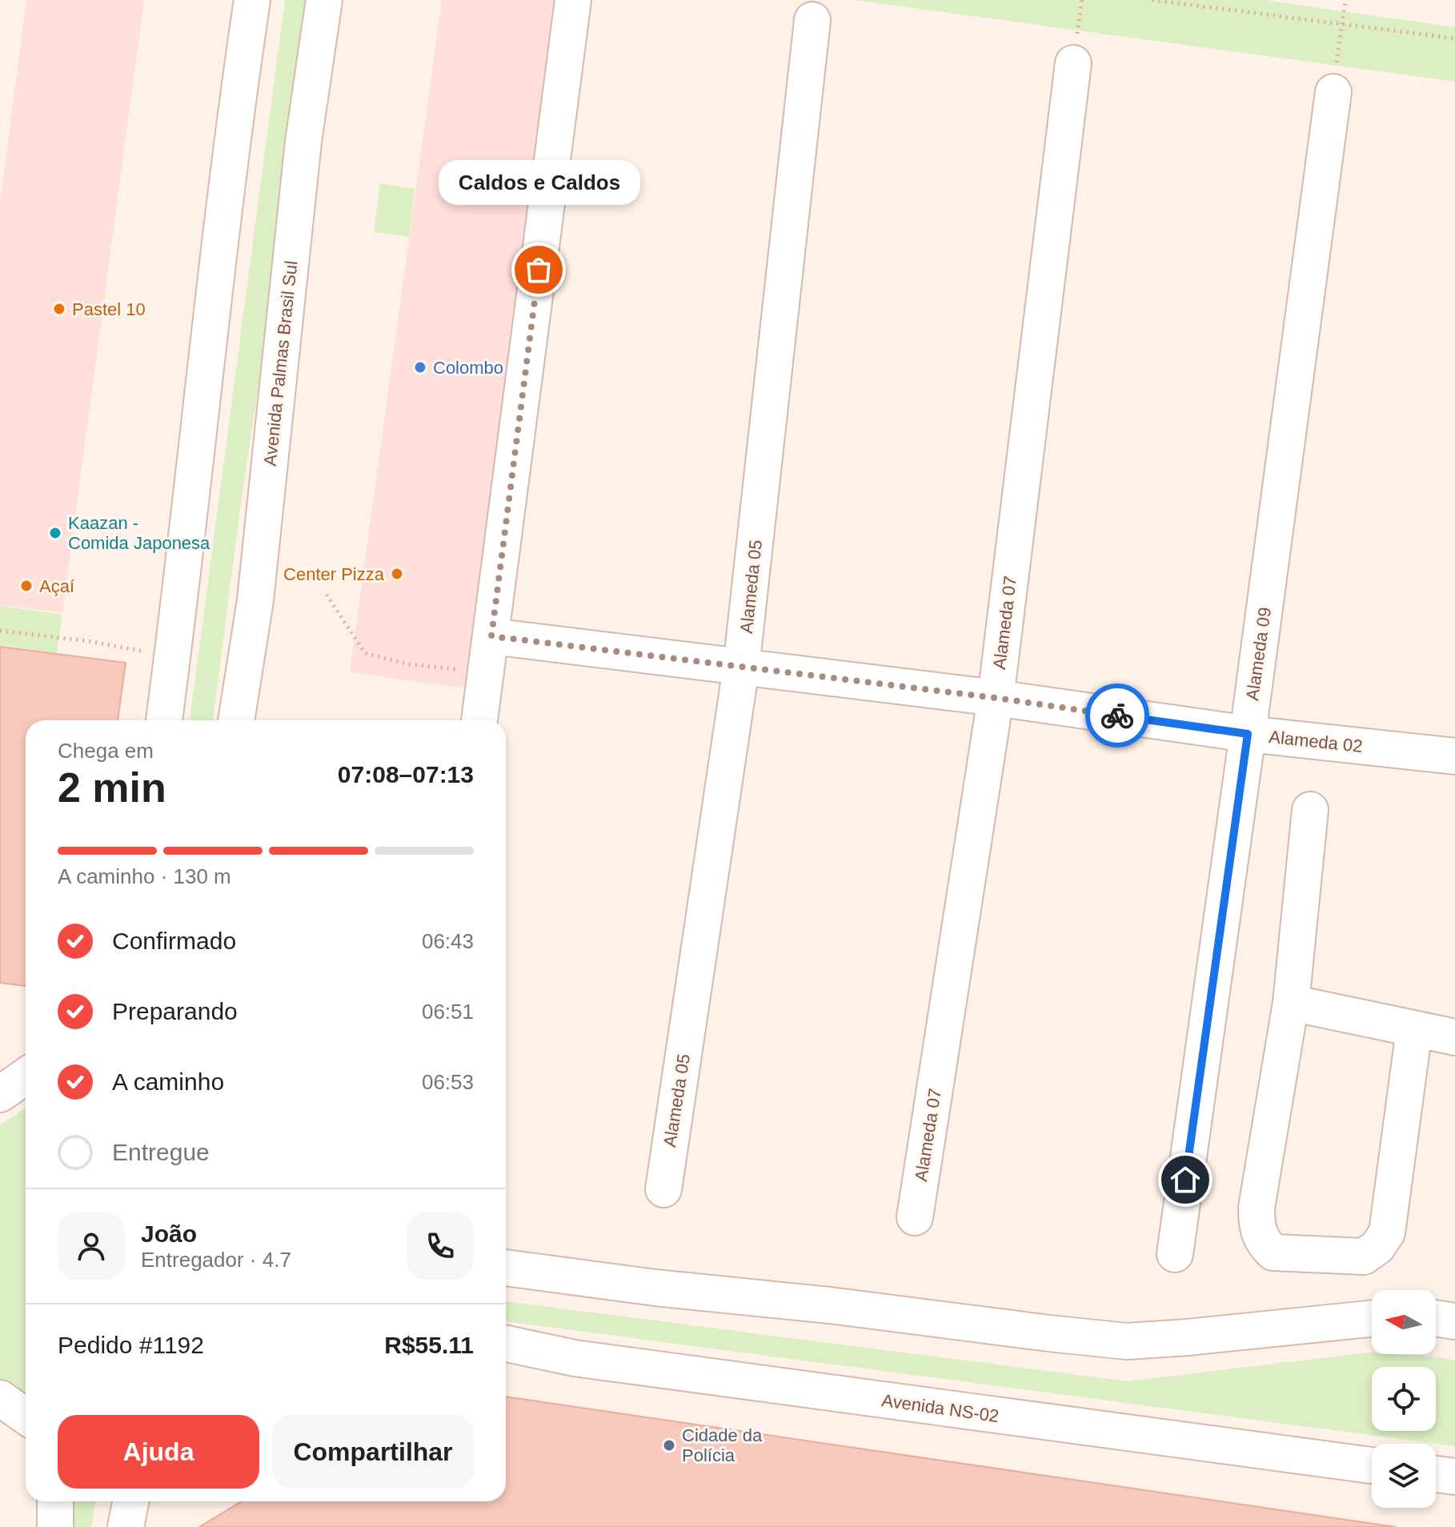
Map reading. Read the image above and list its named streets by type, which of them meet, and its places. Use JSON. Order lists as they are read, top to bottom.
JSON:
{
  "streets": {
    "street": [
      "Avenida Palmas Brasil Sul",
      "Alameda 05",
      "Alameda 07",
      "Alameda 09",
      "Alameda 02",
      "Avenida NS-02"
    ]
  },
  "crossings": [
    ["Alameda 05", "Alameda 02"],
    ["Alameda 07", "Alameda 02"],
    ["Alameda 09", "Alameda 02"]
  ],
  "places": [
    "Caldos e Caldos",
    "Pastel 10",
    "Colombo",
    "Kaazan - Comida Japonesa",
    "Center Pizza",
    "Açaí",
    "Cidade da Polícia"
  ],
  "north": "left",
  "page": {
    "bubble": "Caldos e Caldos",
    "heading": ["2 min", "Chega em", "07:08–07:13"],
    "panel": [
      "João",
      "Entregador · 4.7",
      "Pedido #1192",
      "R$55.11"
    ],
    "bar": "A caminho · 130 m",
    "list": [
      ["Confirmado", "06:43"],
      ["Preparando", "06:51"],
      ["A caminho", "06:53"],
      "Entregue"
    ],
    "buttons": ["Ajuda", "Compartilhar"]
  }
}
